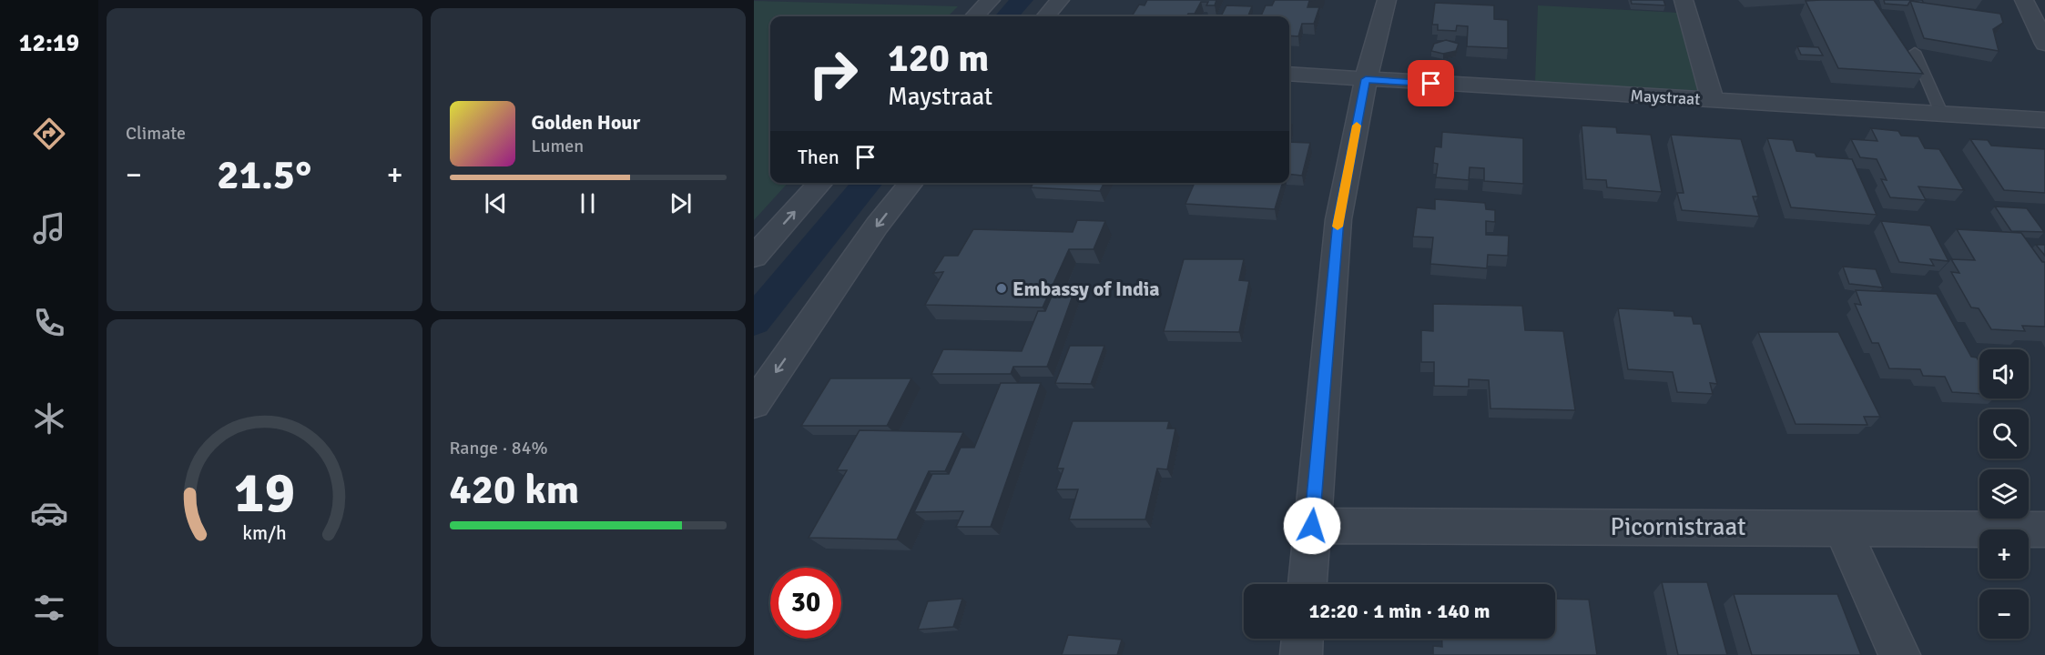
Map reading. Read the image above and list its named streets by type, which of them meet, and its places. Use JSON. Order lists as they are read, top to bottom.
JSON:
{
  "streets": {
    "street": ["Maystraat", "Picornistraat"]
  },
  "places": ["Embassy of India"],
  "page": {
    "tabs": "12:19",
    "tile": [
      "Climate",
      ["Range · 84%", "420 km"]
    ],
    "turn": ["120 m", "Maystraat"],
    "song": ["Golden Hour", "Lumen"],
    "then": "Then",
    "heat": ["−", "21.5°", "+"],
    "map_buttons": ["+", "−"],
    "limit": "30",
    "trip": "12:20 · 1 min · 140 m",
    "gauge": ["19", "km/h"]
  }
}
